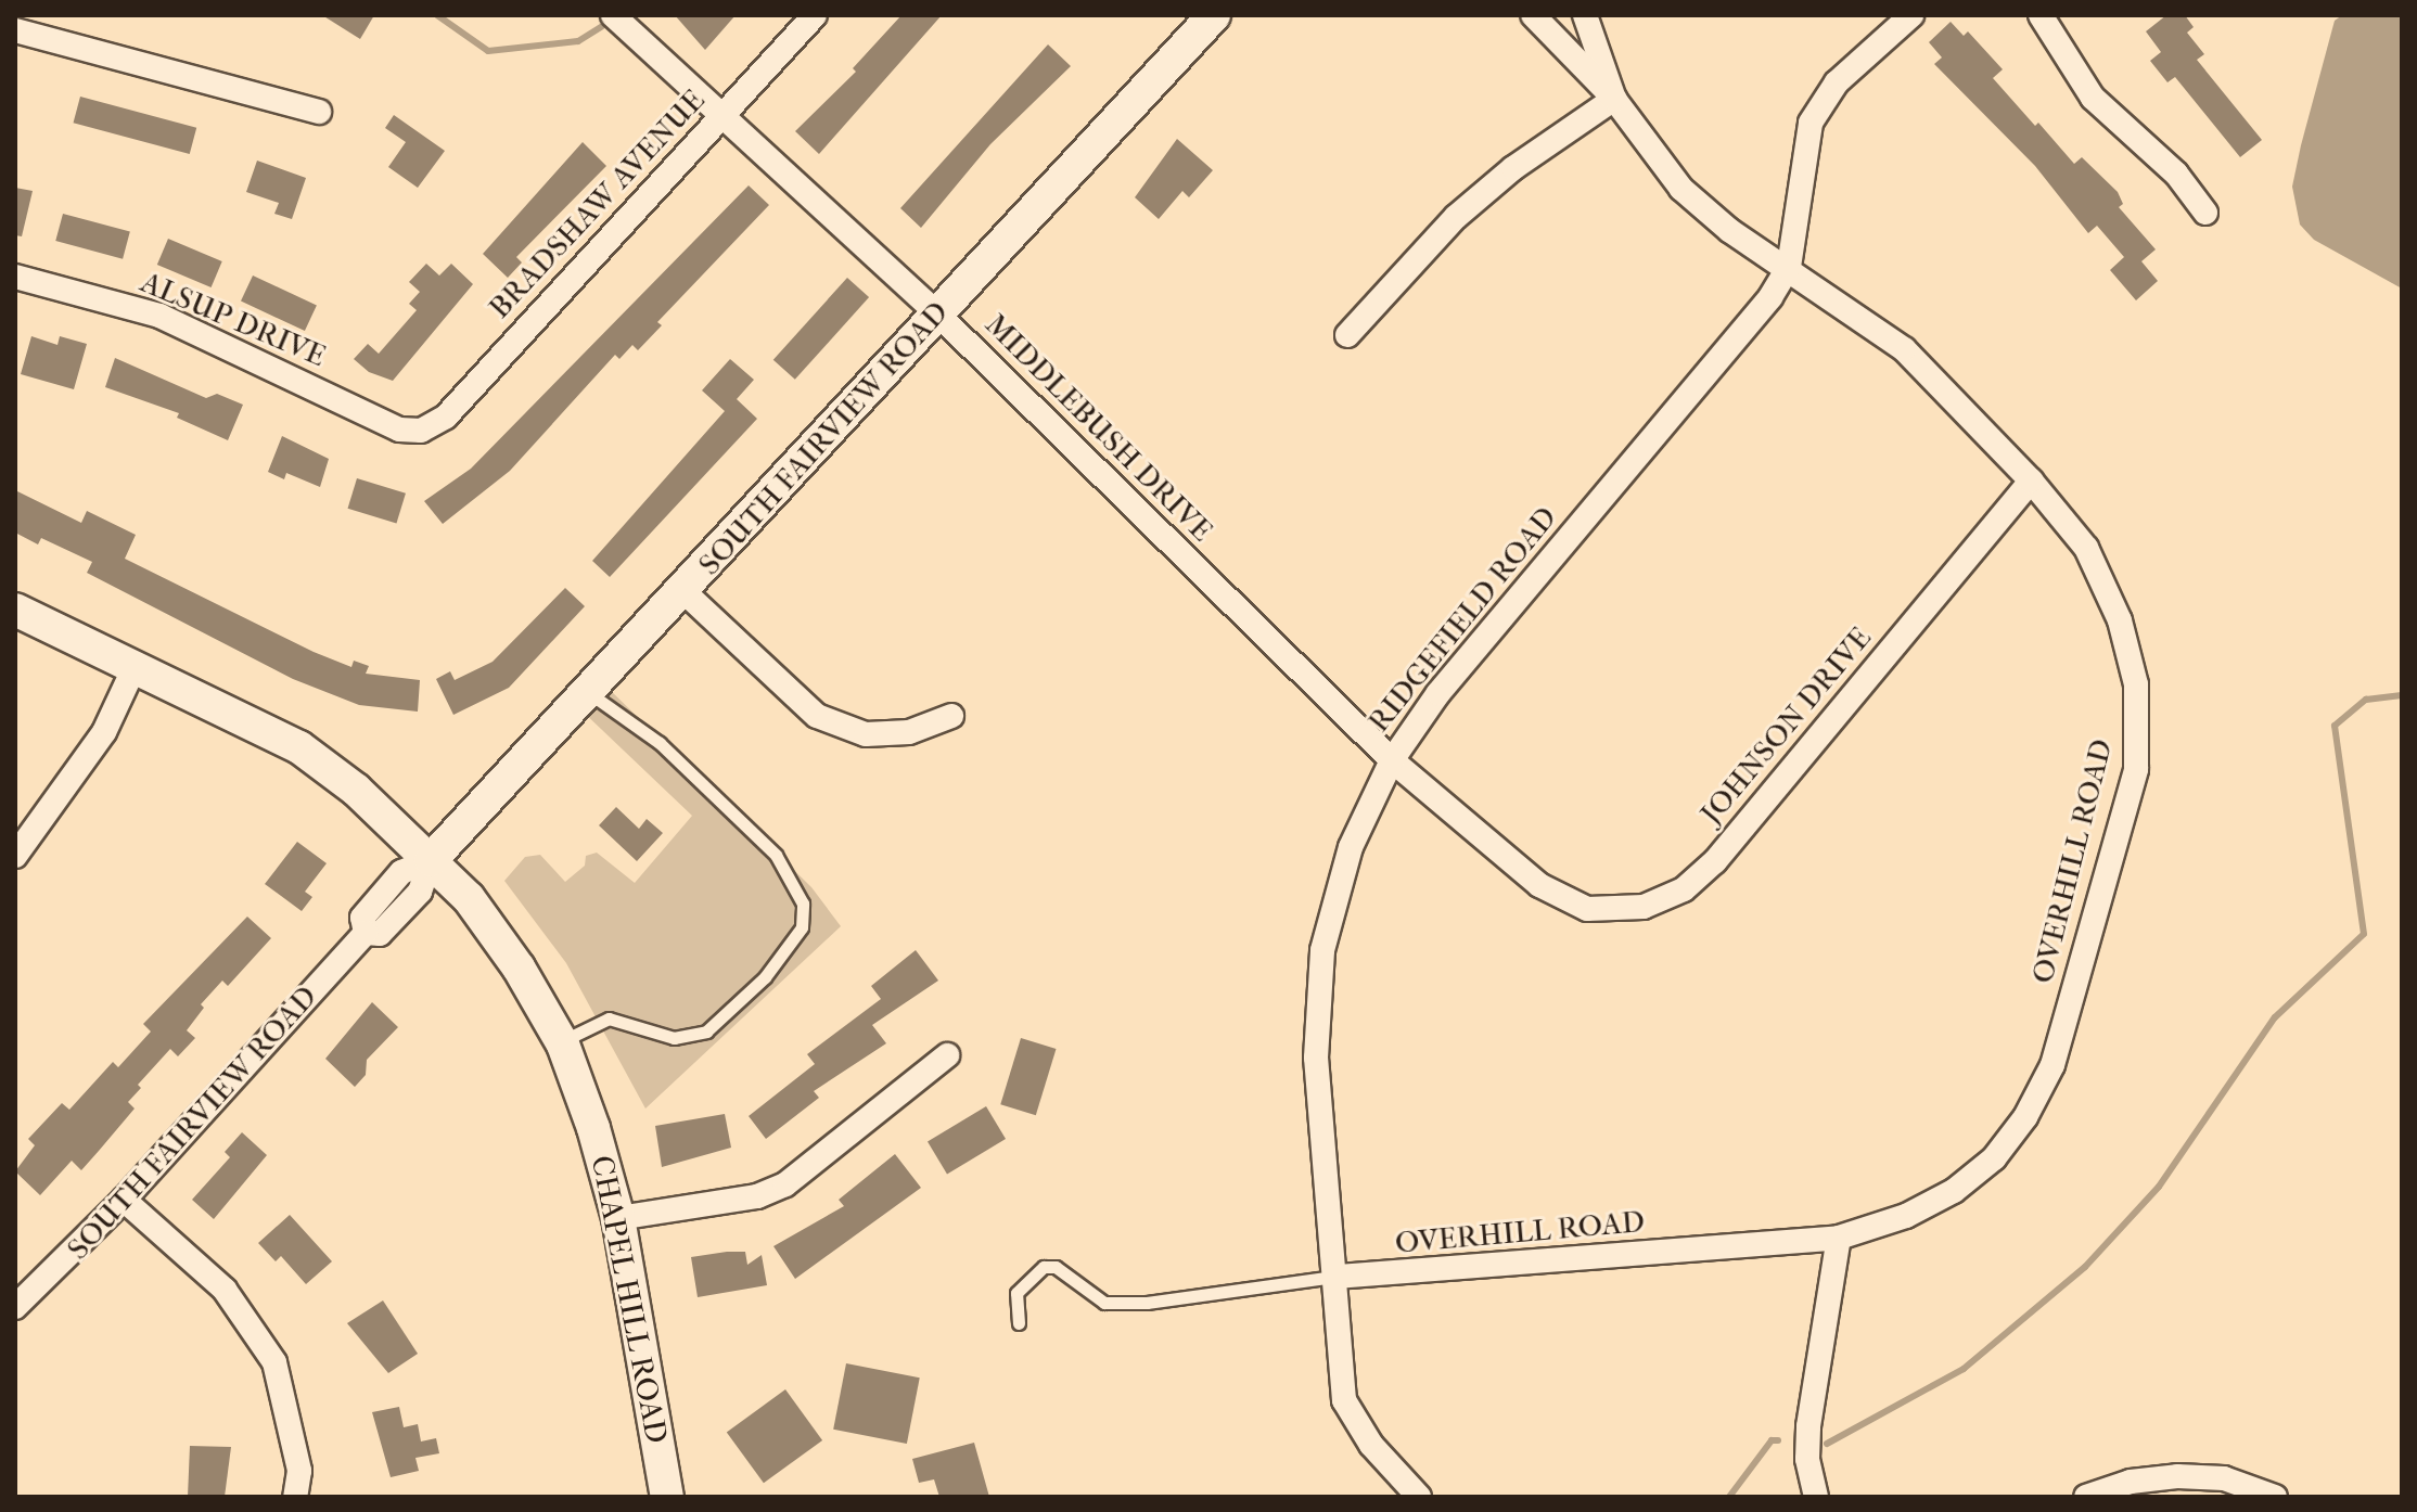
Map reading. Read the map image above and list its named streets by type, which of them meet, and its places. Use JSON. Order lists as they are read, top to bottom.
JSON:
{
  "streets": {
    "street": [
      "BRADSHAW AVENUE",
      "ALSUP DRIVE",
      "MIDDLEBUSH DRIVE",
      "SOUTH FAIRVIEW ROAD",
      "RIDGEFIELD ROAD",
      "JOHNSON DRIVE",
      "OVERHILL ROAD",
      "CHAPEL HILL ROAD"
    ]
  },
  "crossings": [
    ["BRADSHAW AVENUE", "ALSUP DRIVE"],
    ["BRADSHAW AVENUE", "MIDDLEBUSH DRIVE"],
    ["MIDDLEBUSH DRIVE", "SOUTH FAIRVIEW ROAD"],
    ["MIDDLEBUSH DRIVE", "RIDGEFIELD ROAD"],
    ["MIDDLEBUSH DRIVE", "JOHNSON DRIVE"],
    ["SOUTH FAIRVIEW ROAD", "CHAPEL HILL ROAD"],
    ["RIDGEFIELD ROAD", "OVERHILL ROAD"],
    ["JOHNSON DRIVE", "OVERHILL ROAD"]
  ]
}
